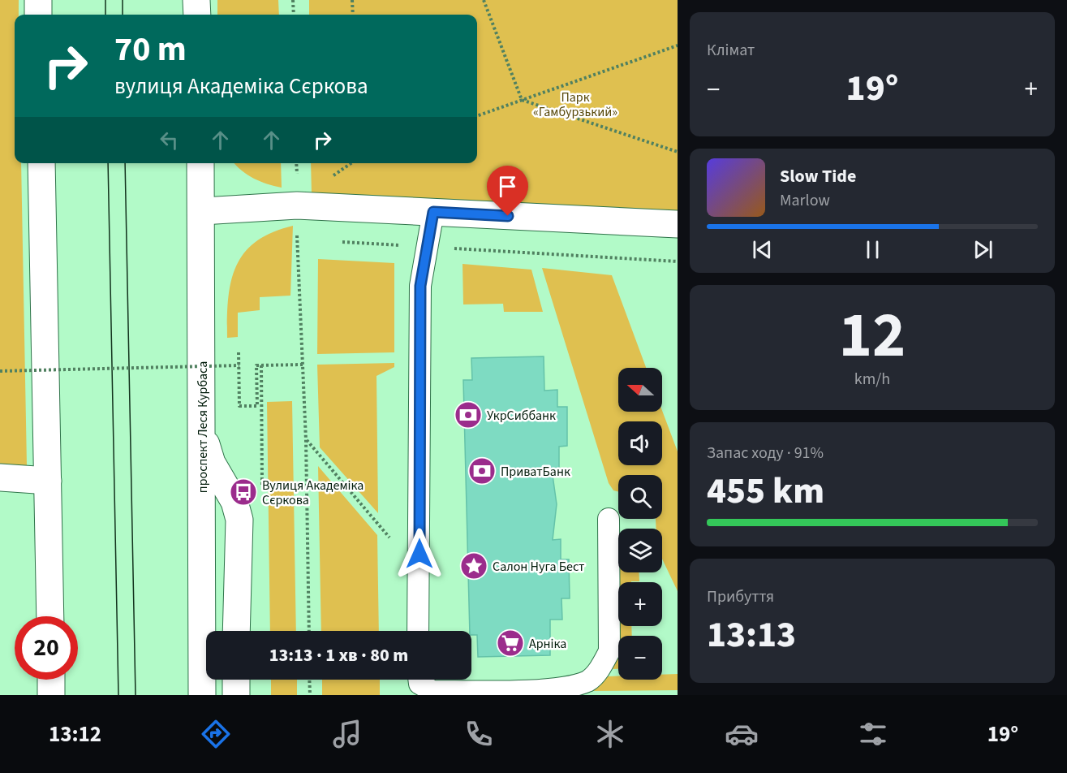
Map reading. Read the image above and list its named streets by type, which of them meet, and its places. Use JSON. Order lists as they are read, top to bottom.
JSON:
{
  "streets": {
    "main road": ["проспект Леся Курбаса"]
  },
  "parks": ["Парк «Гамбурзький»"],
  "places": {
    "bank": ["УкрСиббанк", "ПриватБанк"],
    "bus stop": ["Вулиця Академіка Сєркова"],
    "place": ["Салон Нуга Бест"],
    "supermarket": ["Арніка"]
  },
  "north": "left",
  "page": {
    "tile": [
      "Клімат",
      ["12", "km/h"],
      ["Запас ходу · 91%", "455 km"],
      ["Прибуття", "13:13"]
    ],
    "turn": ["70 m", "вулиця Академіка Сєркова"],
    "heat": ["−", "19°", "+"],
    "song": ["Slow Tide", "Marlow"],
    "map_buttons": ["+", "−"],
    "limit": "20",
    "trip": "13:13 · 1 хв · 80 m",
    "tabs": ["13:12", "19°"]
  }
}
